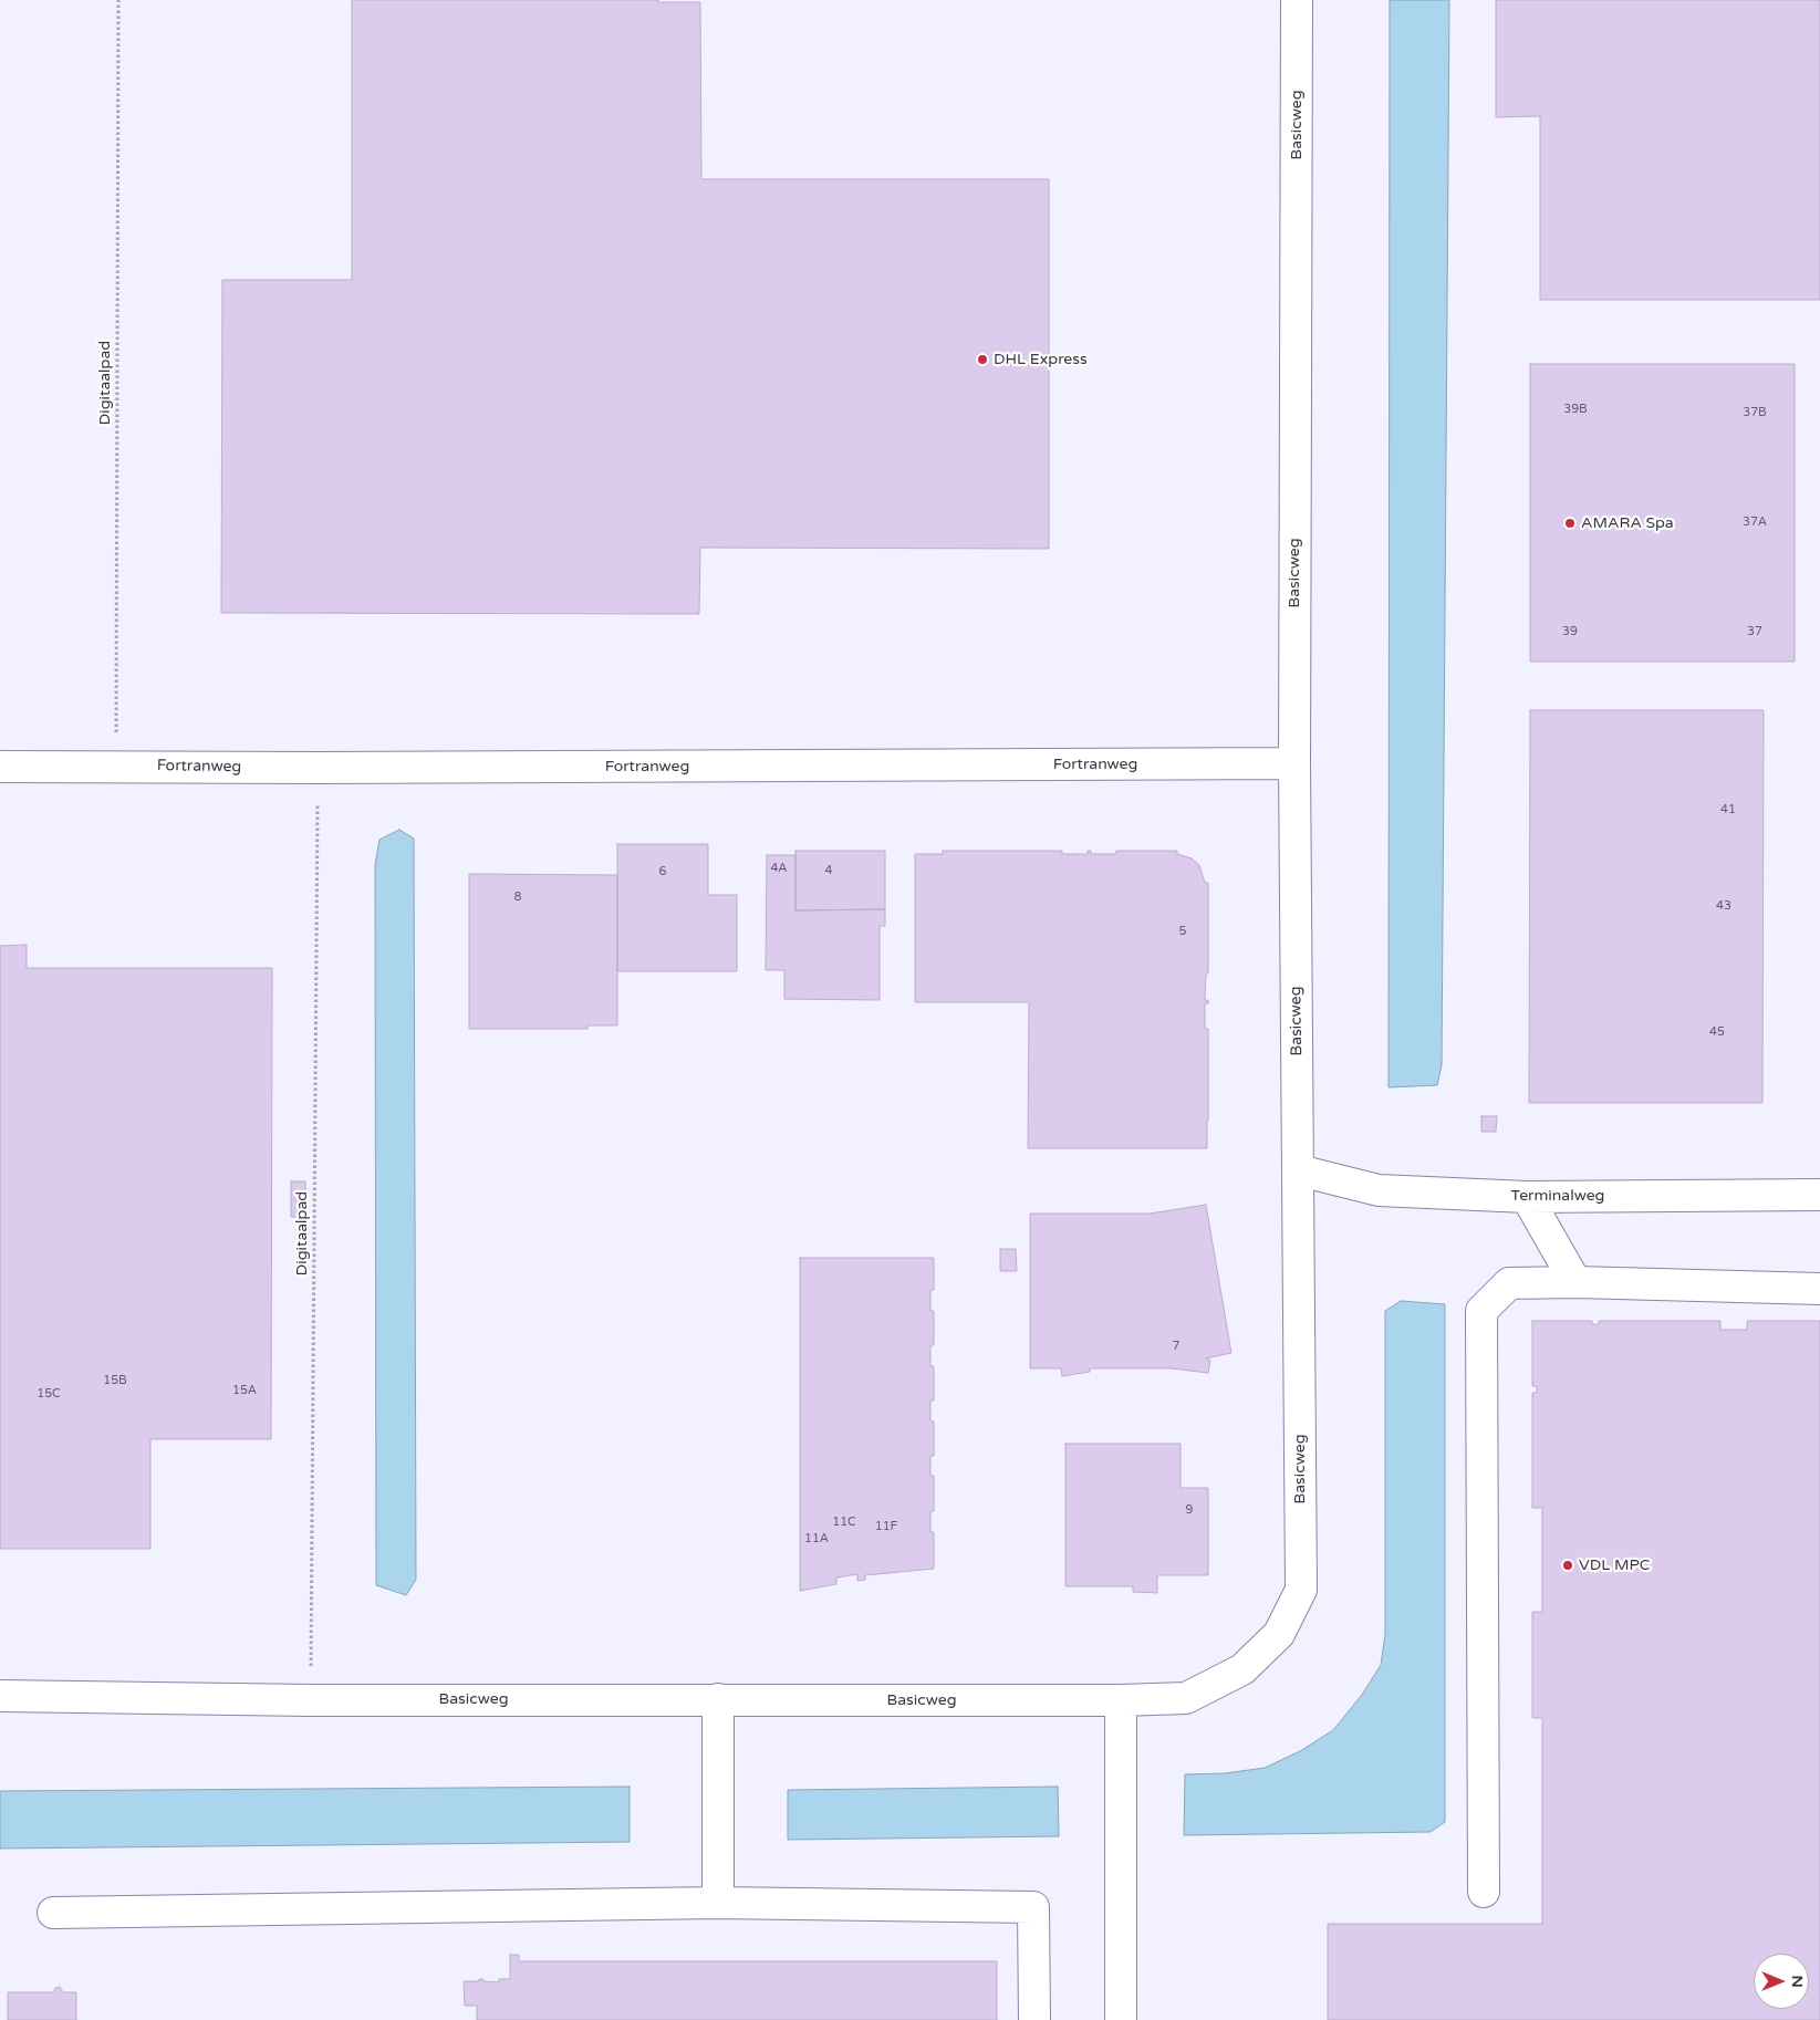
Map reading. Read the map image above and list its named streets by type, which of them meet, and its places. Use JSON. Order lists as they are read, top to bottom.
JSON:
{
  "streets": {
    "street": ["Basicweg", "Fortranweg", "Terminalweg"],
    "path": ["Digitaalpad"]
  },
  "crossings": [
    ["Basicweg", "Digitaalpad"],
    ["Basicweg", "Fortranweg"],
    ["Basicweg", "Terminalweg"],
    ["Digitaalpad", "Fortranweg"]
  ],
  "places": ["DHL Express", "AMARA Spa", "VDL MPC"],
  "house_numbers": [
    "39B",
    "37B",
    "37A",
    "39",
    "37",
    "41",
    "4A",
    "4",
    "6",
    "8",
    "43",
    "5",
    "45",
    "7",
    "15B",
    "15A",
    "15C",
    "9",
    "11C",
    "11F",
    "11A"
  ],
  "north": "right"
}
